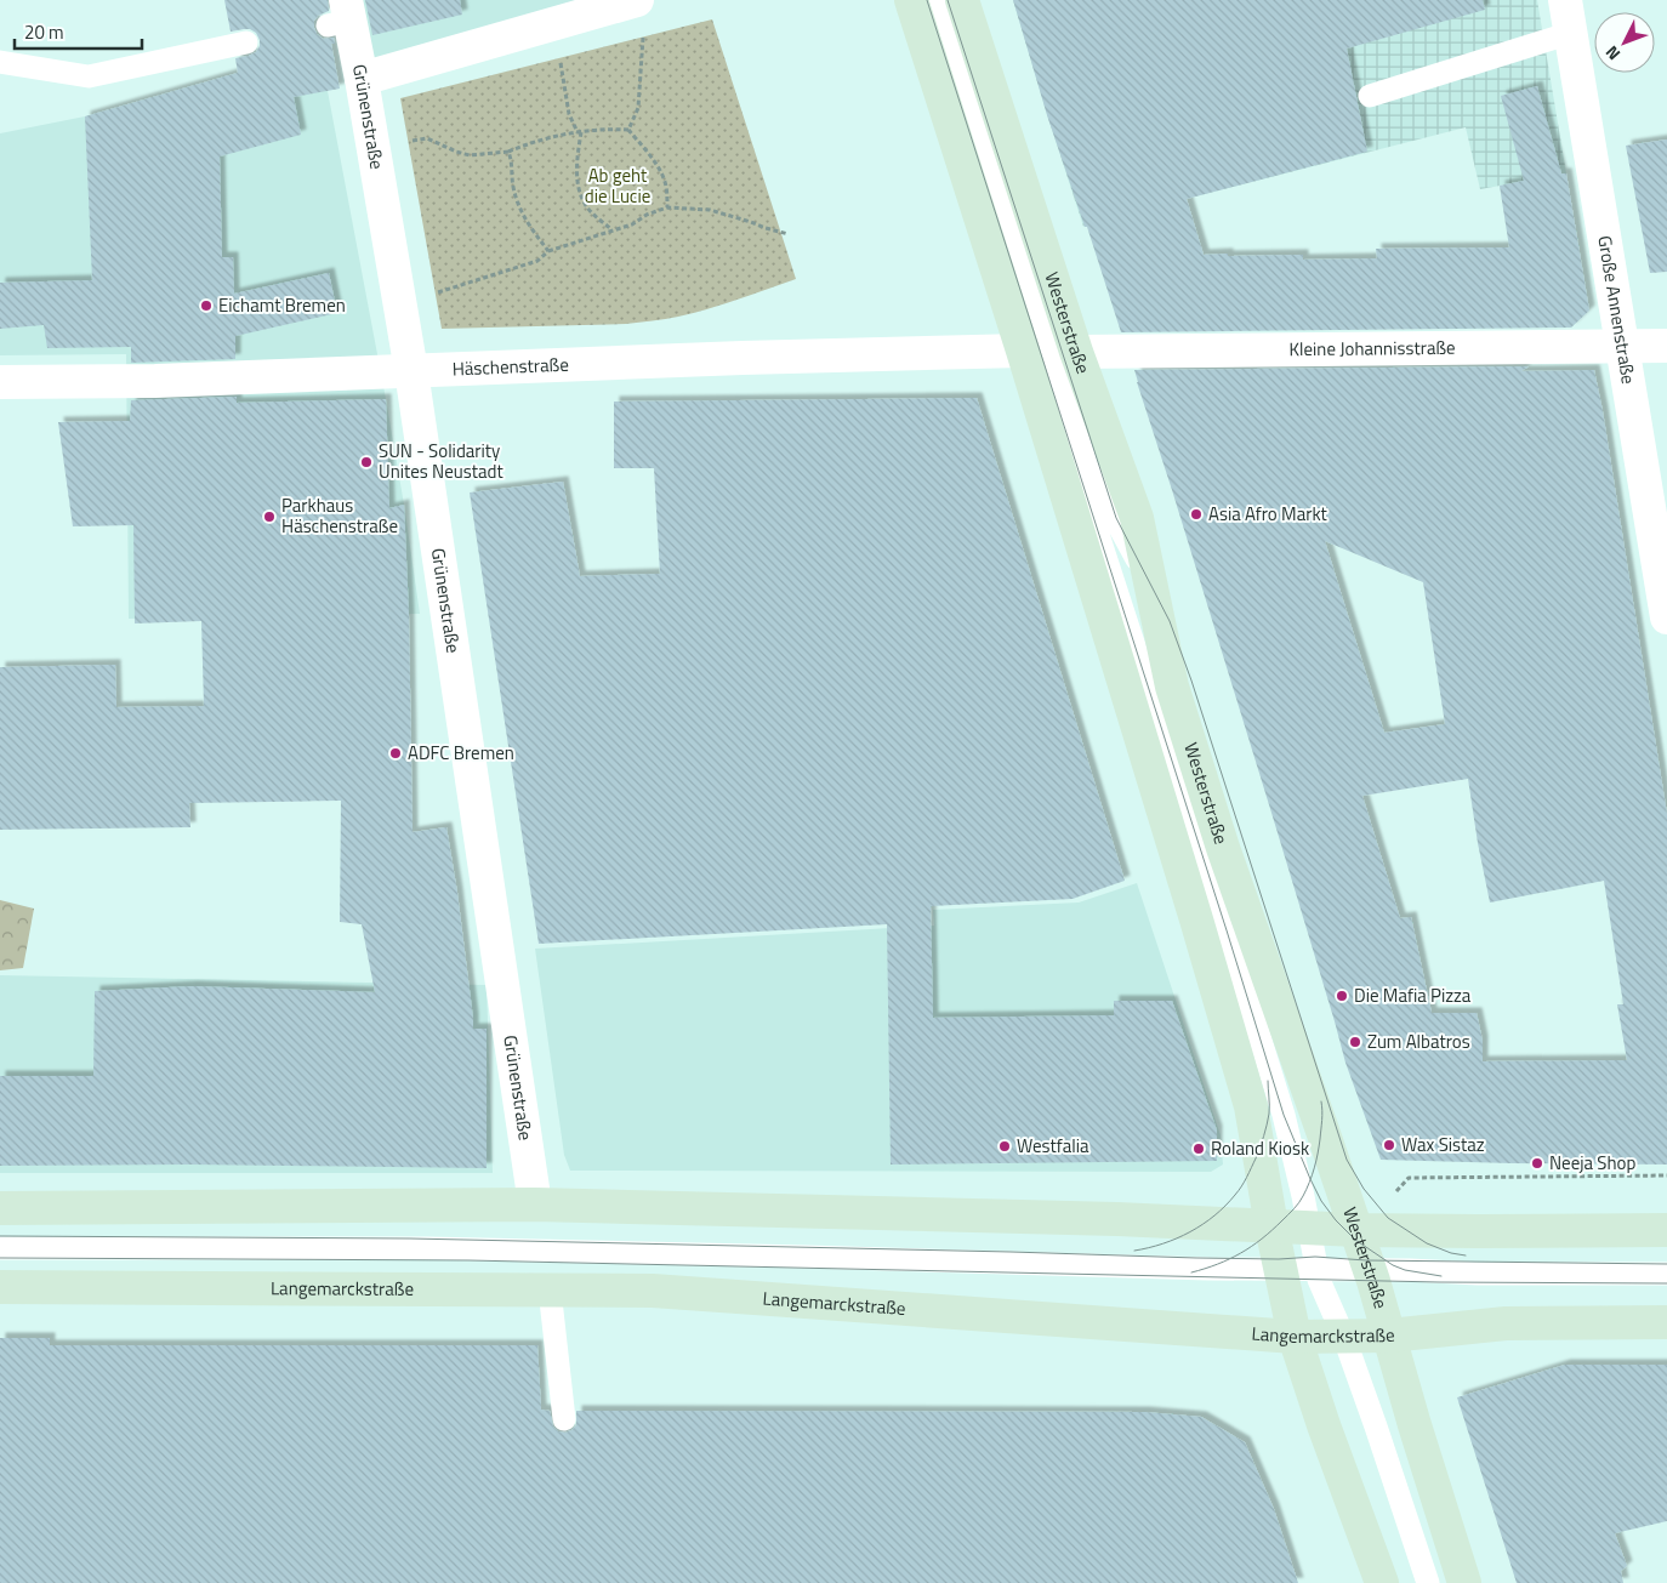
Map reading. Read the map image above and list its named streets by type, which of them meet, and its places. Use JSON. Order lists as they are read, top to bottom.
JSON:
{
  "streets": {
    "main road": ["Westerstraße", "Langemarckstraße"],
    "street": [
      "Grünenstraße",
      "Große Annenstraße",
      "Kleine Johannisstraße",
      "Häschenstraße"
    ]
  },
  "crossings": [
    ["Grünenstraße", "Häschenstraße"],
    ["Große Annenstraße", "Kleine Johannisstraße"],
    ["Westerstraße", "Kleine Johannisstraße"],
    ["Westerstraße", "Langemarckstraße"]
  ],
  "parks": ["Ab geht die Lucie"],
  "places": [
    "Eichamt Bremen",
    "SUN - Solidarity Unites Neustadt",
    "Asia Afro Markt",
    "Parkhaus Häschenstraße",
    "ADFC Bremen",
    "Die Mafia Pizza",
    "Zum Albatros",
    "Wax Sistaz",
    "Westfalia",
    "Roland Kiosk",
    "Neeja Shop"
  ],
  "scale_bar": "20 m",
  "north": "bottom left"
}
